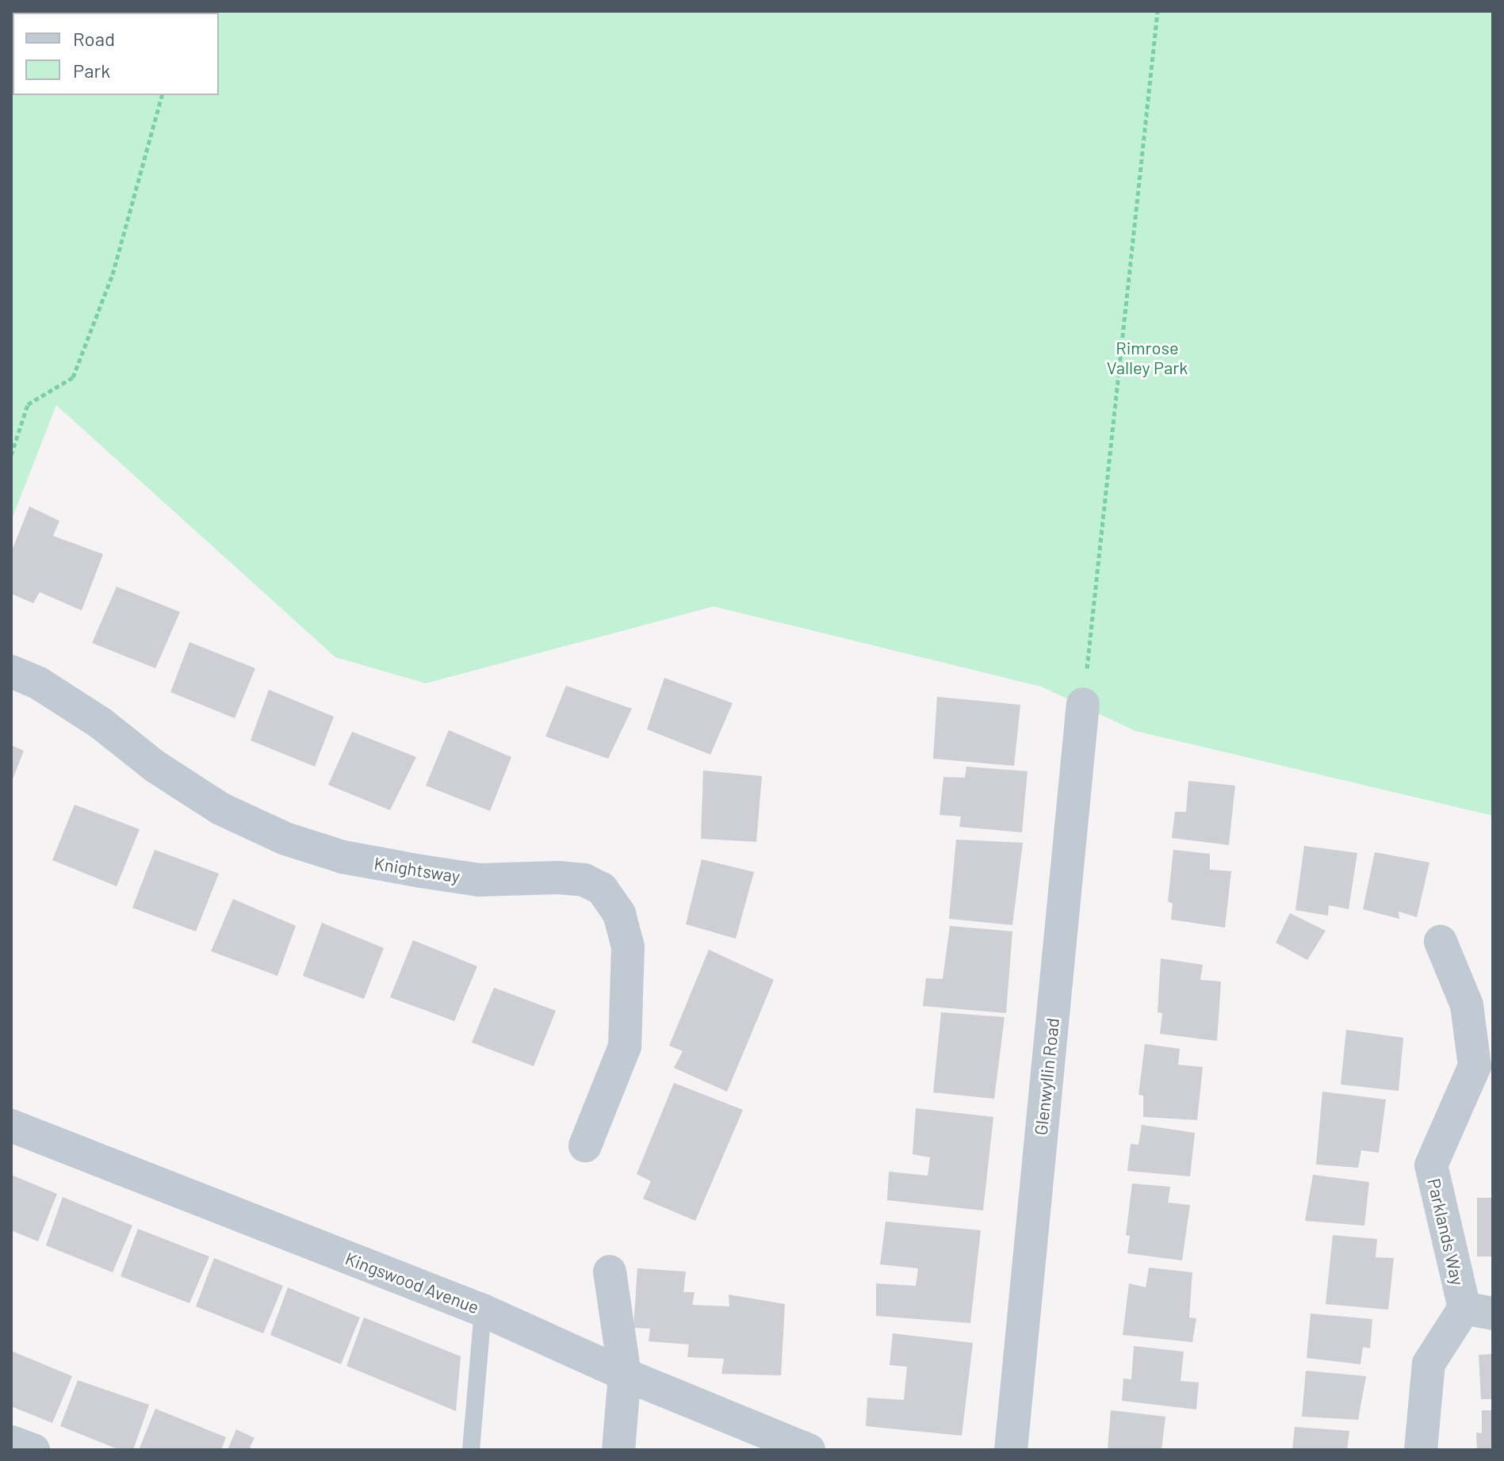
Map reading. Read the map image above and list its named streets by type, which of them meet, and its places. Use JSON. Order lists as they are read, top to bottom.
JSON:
{
  "streets": {
    "street": [
      "Knightsway",
      "Glenwyllin Road",
      "Parklands Way",
      "Kingswood Avenue"
    ]
  },
  "parks": ["Rimrose Valley Park"],
  "legend": ["Road", "Park"]
}
